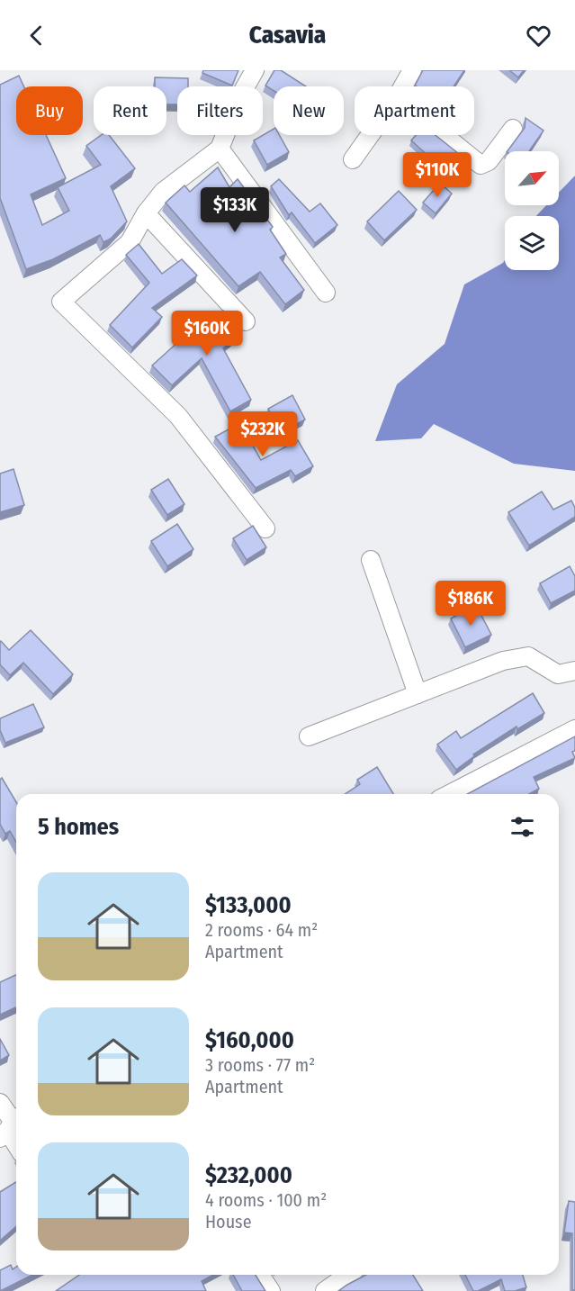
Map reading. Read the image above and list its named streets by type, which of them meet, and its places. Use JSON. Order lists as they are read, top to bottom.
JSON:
{
  "north": "top right",
  "page": {
    "header": "Casavia",
    "chip": [
      "Buy",
      "Rent",
      "Filters",
      "New",
      "Apartment"
    ],
    "price": [
      "$110K",
      "$133K",
      "$160K",
      "$232K",
      "$186K"
    ],
    "heading": "5 homes",
    "list": [
      {
        "name": "$133,000",
        "note": "2 rooms · 64 m² · Apartment"
      },
      {
        "name": "$160,000",
        "note": "3 rooms · 77 m² · Apartment"
      },
      {
        "name": "$232,000",
        "note": "4 rooms · 100 m² · House"
      }
    ]
  }
}
